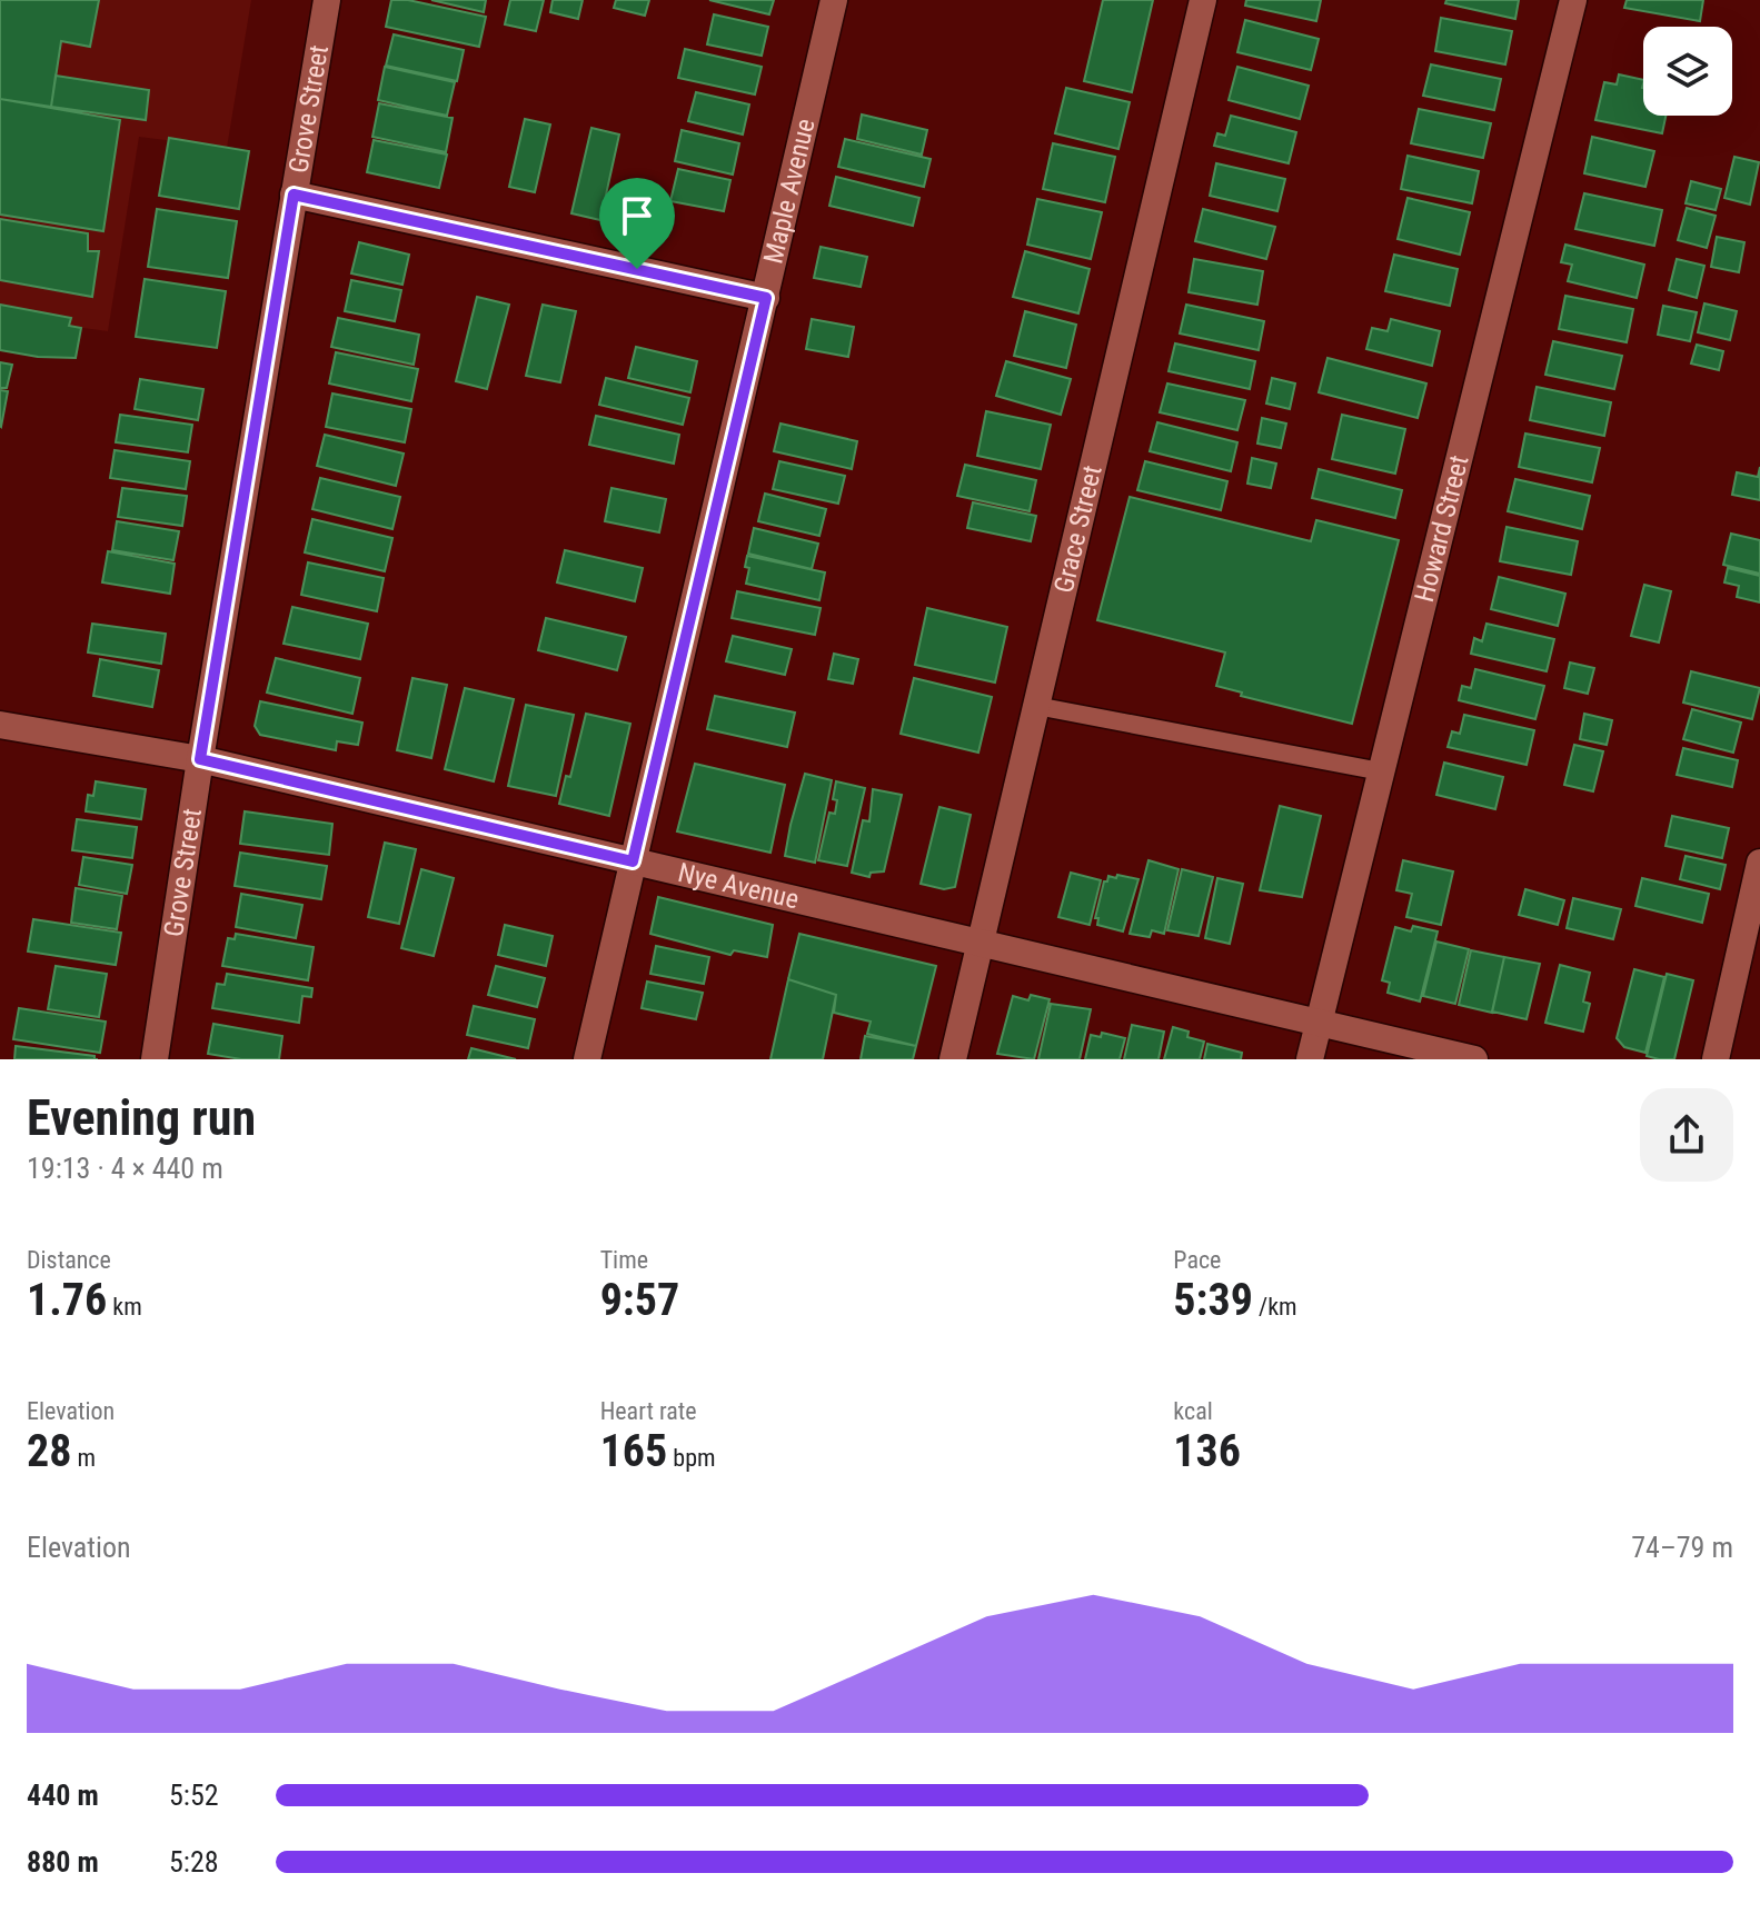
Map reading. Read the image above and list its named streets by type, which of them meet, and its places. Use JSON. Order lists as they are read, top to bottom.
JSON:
{
  "streets": {
    "street": [
      "Grove Street",
      "Maple Avenue",
      "Grace Street",
      "Howard Street",
      "Nye Avenue"
    ]
  },
  "crossings": [
    ["Grove Street", "Nye Avenue"],
    ["Maple Avenue", "Nye Avenue"],
    ["Grace Street", "Nye Avenue"],
    ["Howard Street", "Nye Avenue"]
  ],
  "page": {
    "heading": ["Evening run", "19:13 · 4 × 440 m"],
    "stats": [
      ["Distance", "1.76 km"],
      ["Time", "9:57"],
      ["Pace", "5:39 /km"],
      ["Elevation", "28 m"],
      ["Heart rate", "165 bpm"],
      ["kcal", "136"]
    ],
    "chart": ["Elevation", "74–79 m"],
    "list": [
      {
        "name": "440 m",
        "note": "5:52"
      },
      {
        "name": "880 m",
        "note": "5:28"
      }
    ]
  }
}
